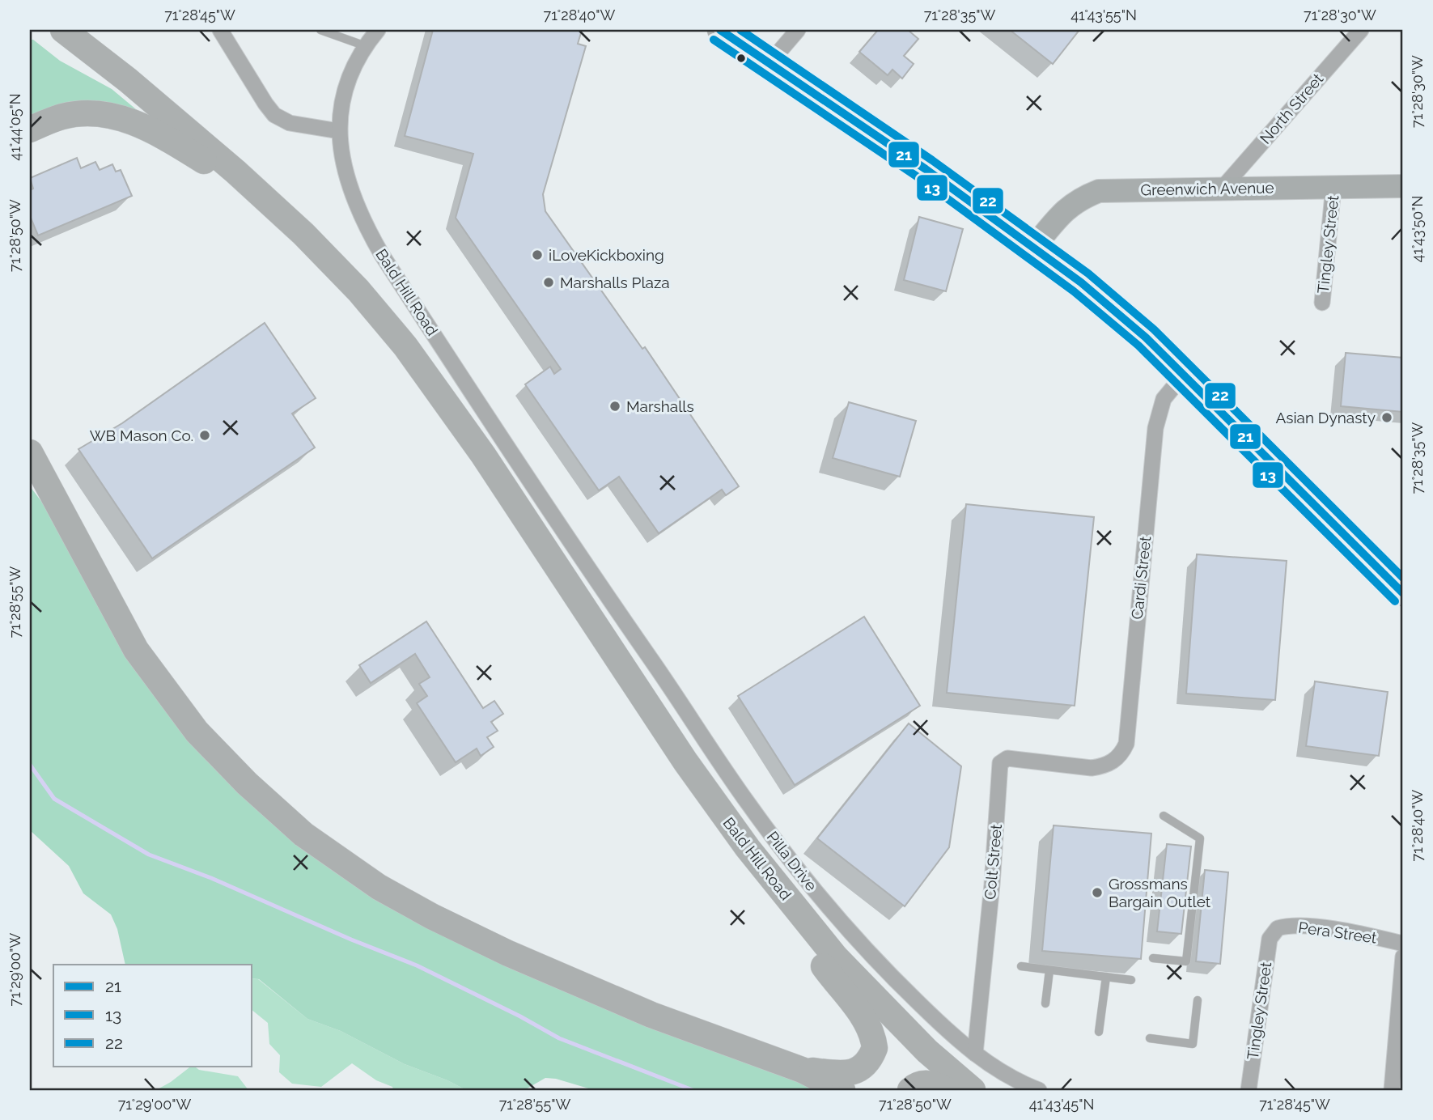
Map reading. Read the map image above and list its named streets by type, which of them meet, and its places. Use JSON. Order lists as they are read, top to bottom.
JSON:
{
  "streets": {
    "main road": ["Bald Hill Road"],
    "street": [
      "North Street",
      "Greenwich Avenue",
      "Tingley Street",
      "Cardi Street",
      "Pilla Drive",
      "Colt Street",
      "Pera Street"
    ]
  },
  "crossings": [
    ["North Street", "Greenwich Avenue"],
    ["Greenwich Avenue", "Tingley Street"],
    ["Tingley Street", "Pera Street"],
    ["Bald Hill Road", "Pilla Drive"],
    ["Cardi Street", "Colt Street"],
    ["Pilla Drive", "Colt Street"]
  ],
  "places": [
    "iLoveKickboxing",
    "Marshalls Plaza",
    "Marshalls",
    "Asian Dynasty",
    "WB Mason Co.",
    "Grossmans Bargain Outlet"
  ],
  "lines": ["transit line 21", "transit line 22", "transit line 13"],
  "legend": ["21", "13", "22"],
  "coordinates": [
    "71°28'45\"W",
    "71°28'40\"W",
    "71°28'35\"W",
    "41°43'55\"N",
    "71°28'30\"W",
    "41°44'05\"N",
    "41°43'50\"N",
    "71°28'50\"W",
    "71°28'55\"W",
    "71°29'00\"W",
    "41°43'45\"N"
  ]
}
